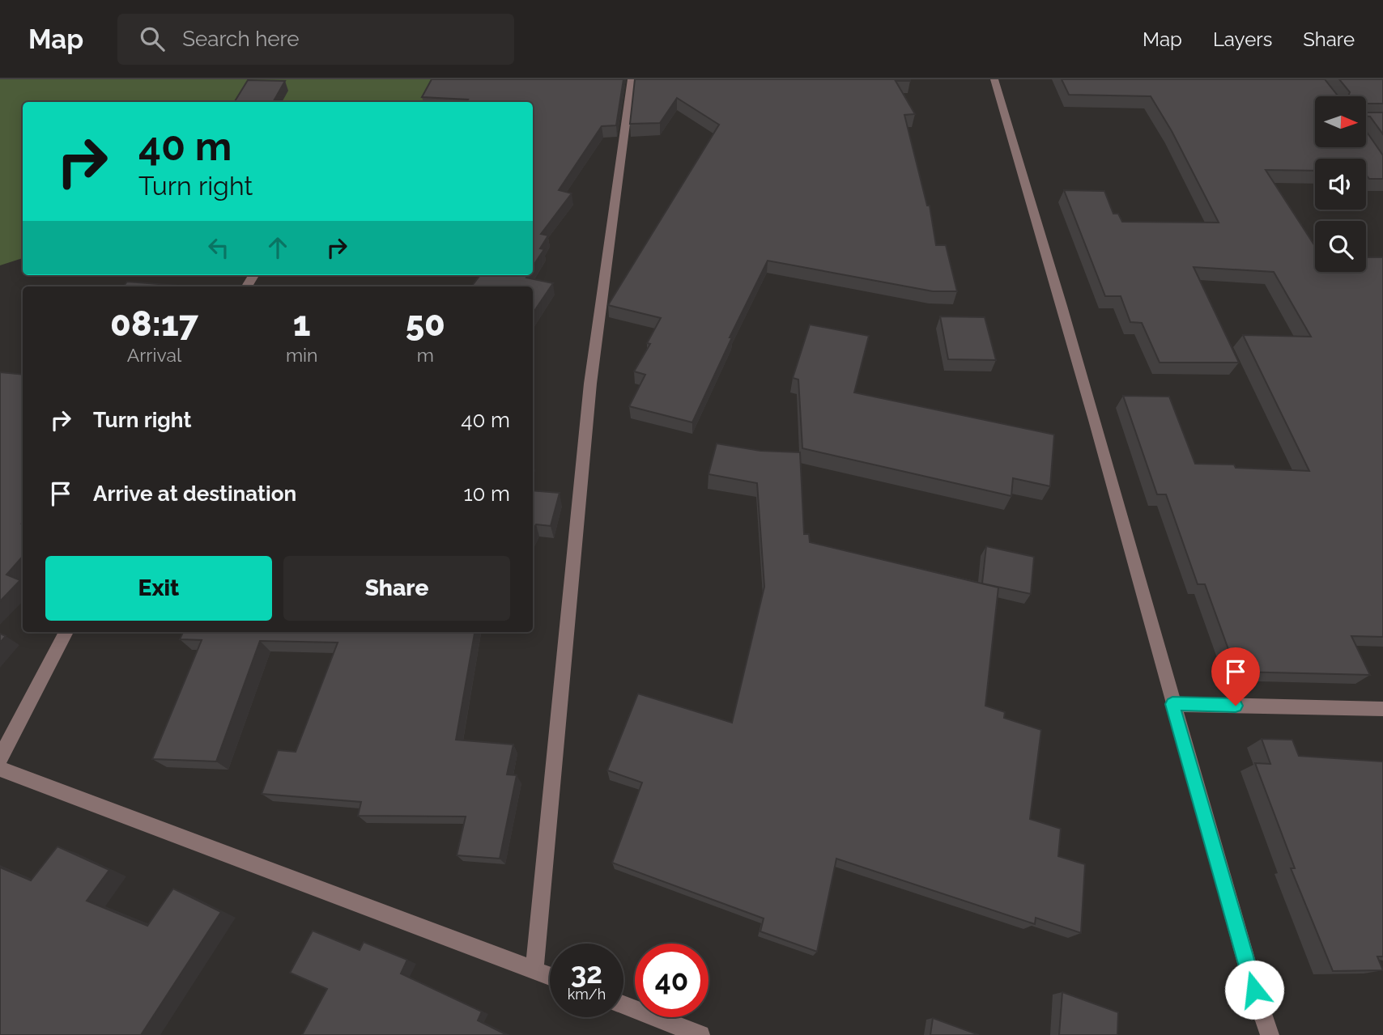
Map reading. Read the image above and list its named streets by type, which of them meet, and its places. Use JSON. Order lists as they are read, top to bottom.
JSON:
{
  "north": "right",
  "page": {
    "header": "Map",
    "search": "Search here",
    "nav": ["Map", "Layers", "Share"],
    "turn": ["40 m", "Turn right"],
    "eta": [
      "08:17",
      "Arrival",
      "1",
      "min",
      "50",
      "m"
    ],
    "list": [
      {
        "name": "Turn right",
        "value": "40 m"
      },
      {
        "name": "Arrive at destination",
        "value": "10 m"
      }
    ],
    "buttons": ["Exit", "Share"],
    "speed": "32 km/h",
    "limit": "40"
  }
}
